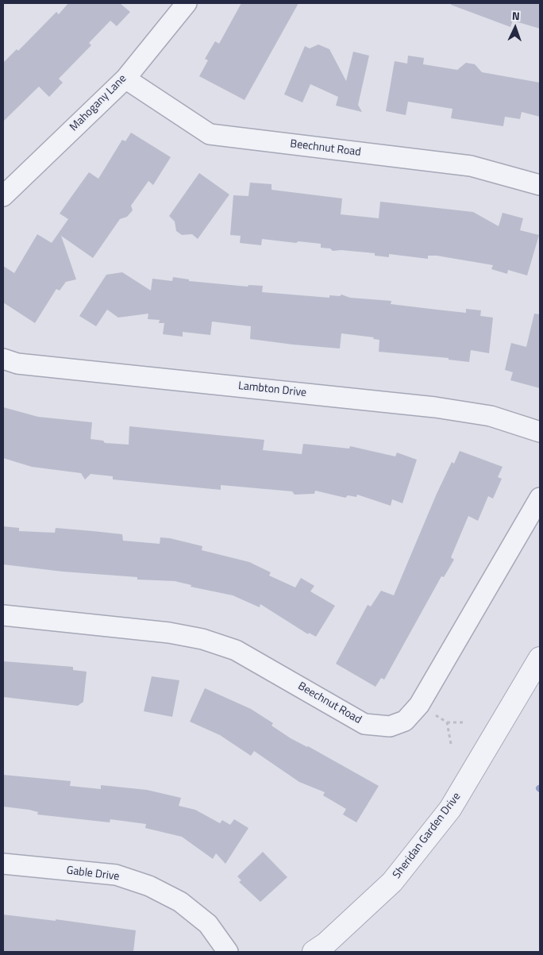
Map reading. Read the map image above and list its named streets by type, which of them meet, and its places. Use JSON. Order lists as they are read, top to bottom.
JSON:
{
  "streets": {
    "street": [
      "Mahogany Lane",
      "Beechnut Road",
      "Lambton Drive",
      "Sheridan Garden Drive",
      "Gable Drive"
    ]
  },
  "crossings": [
    ["Mahogany Lane", "Beechnut Road"]
  ],
  "north": "top"
}
